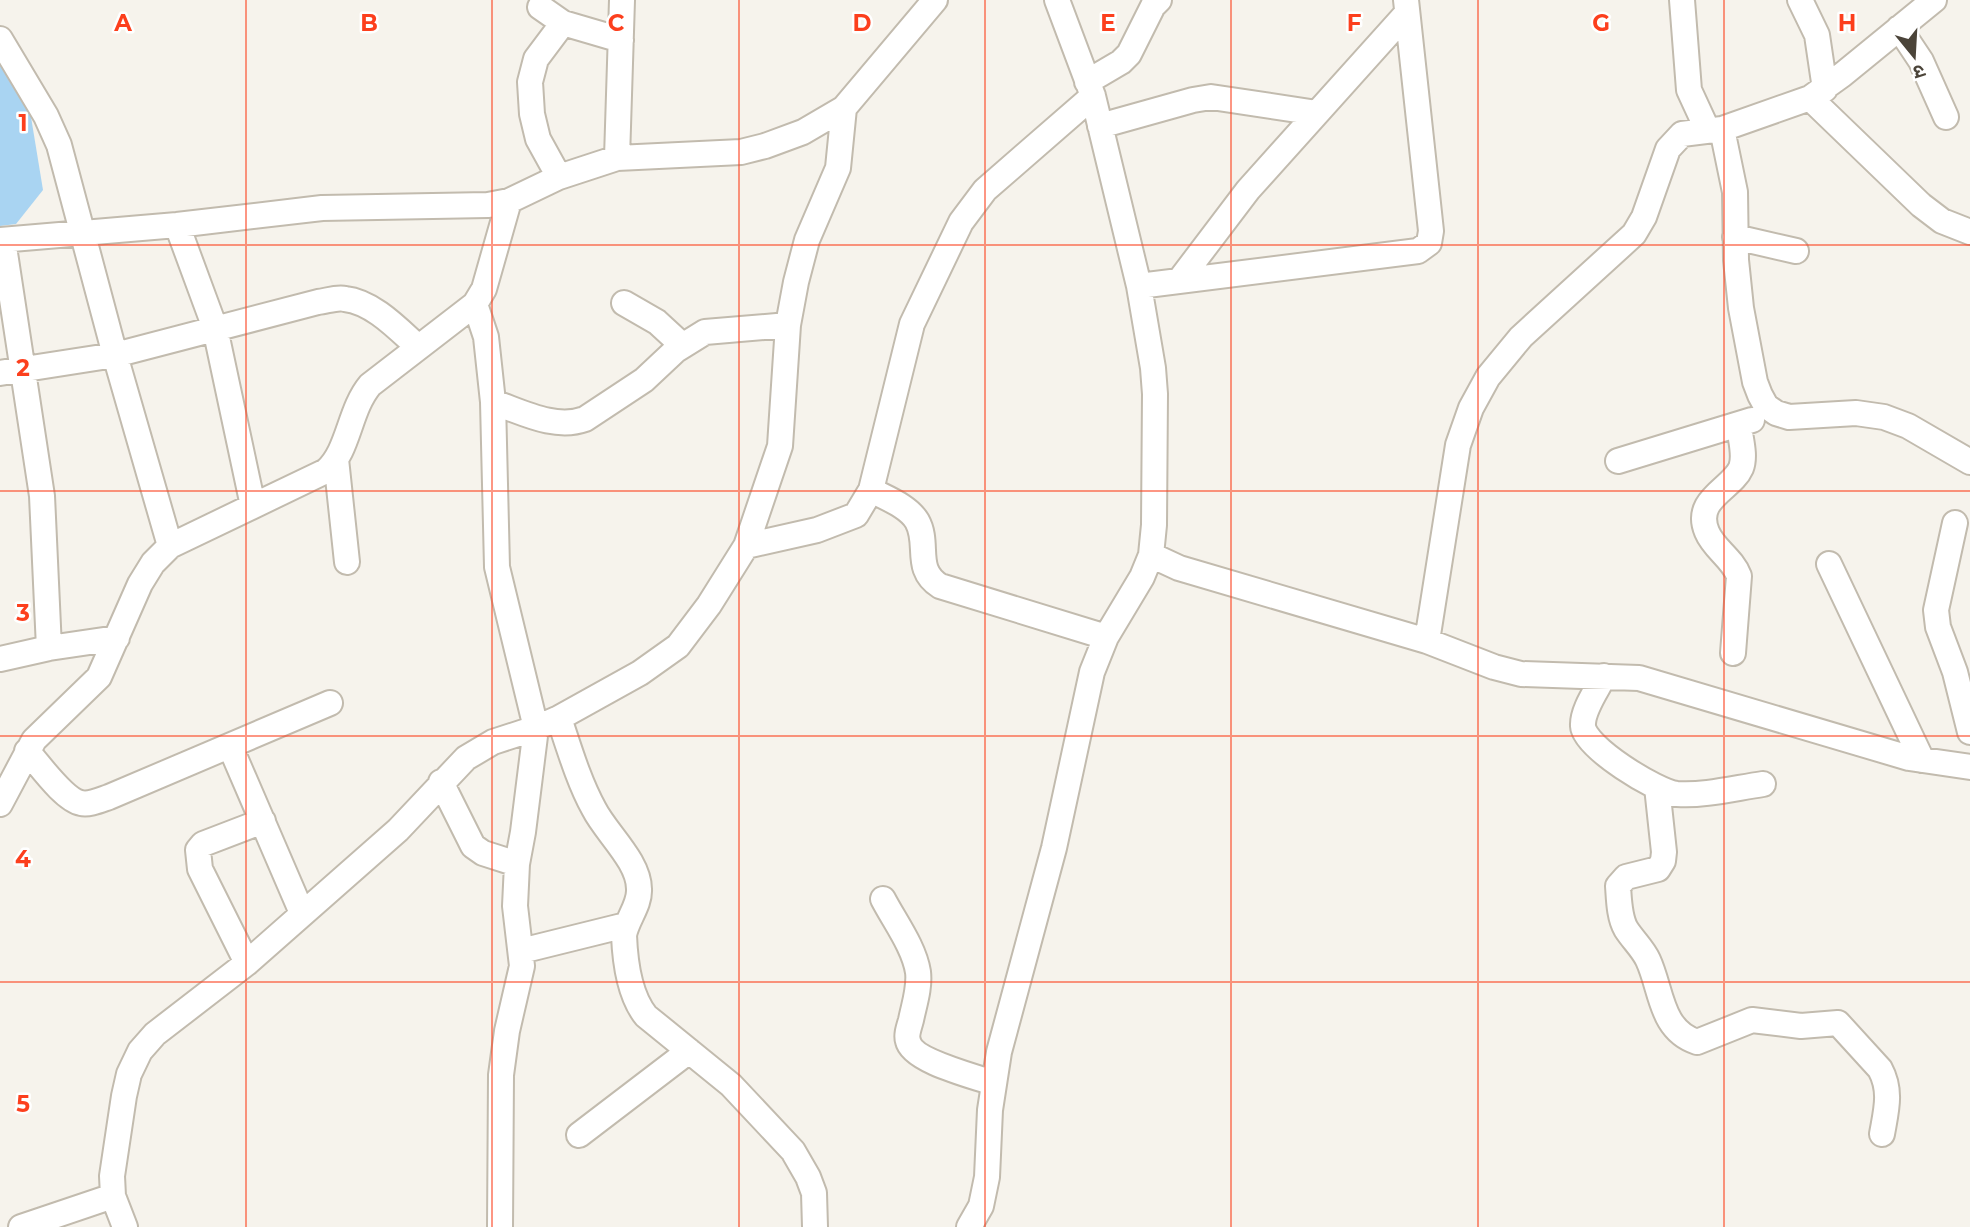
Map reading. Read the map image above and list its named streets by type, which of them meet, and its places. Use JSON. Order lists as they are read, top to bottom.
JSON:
{
  "north": "bottom",
  "grid": {
    "columns": [
      "A",
      "B",
      "C",
      "D",
      "E",
      "F",
      "G",
      "H"
    ],
    "rows": [
      "1",
      "2",
      "3",
      "4",
      "5"
    ]
  }
}
